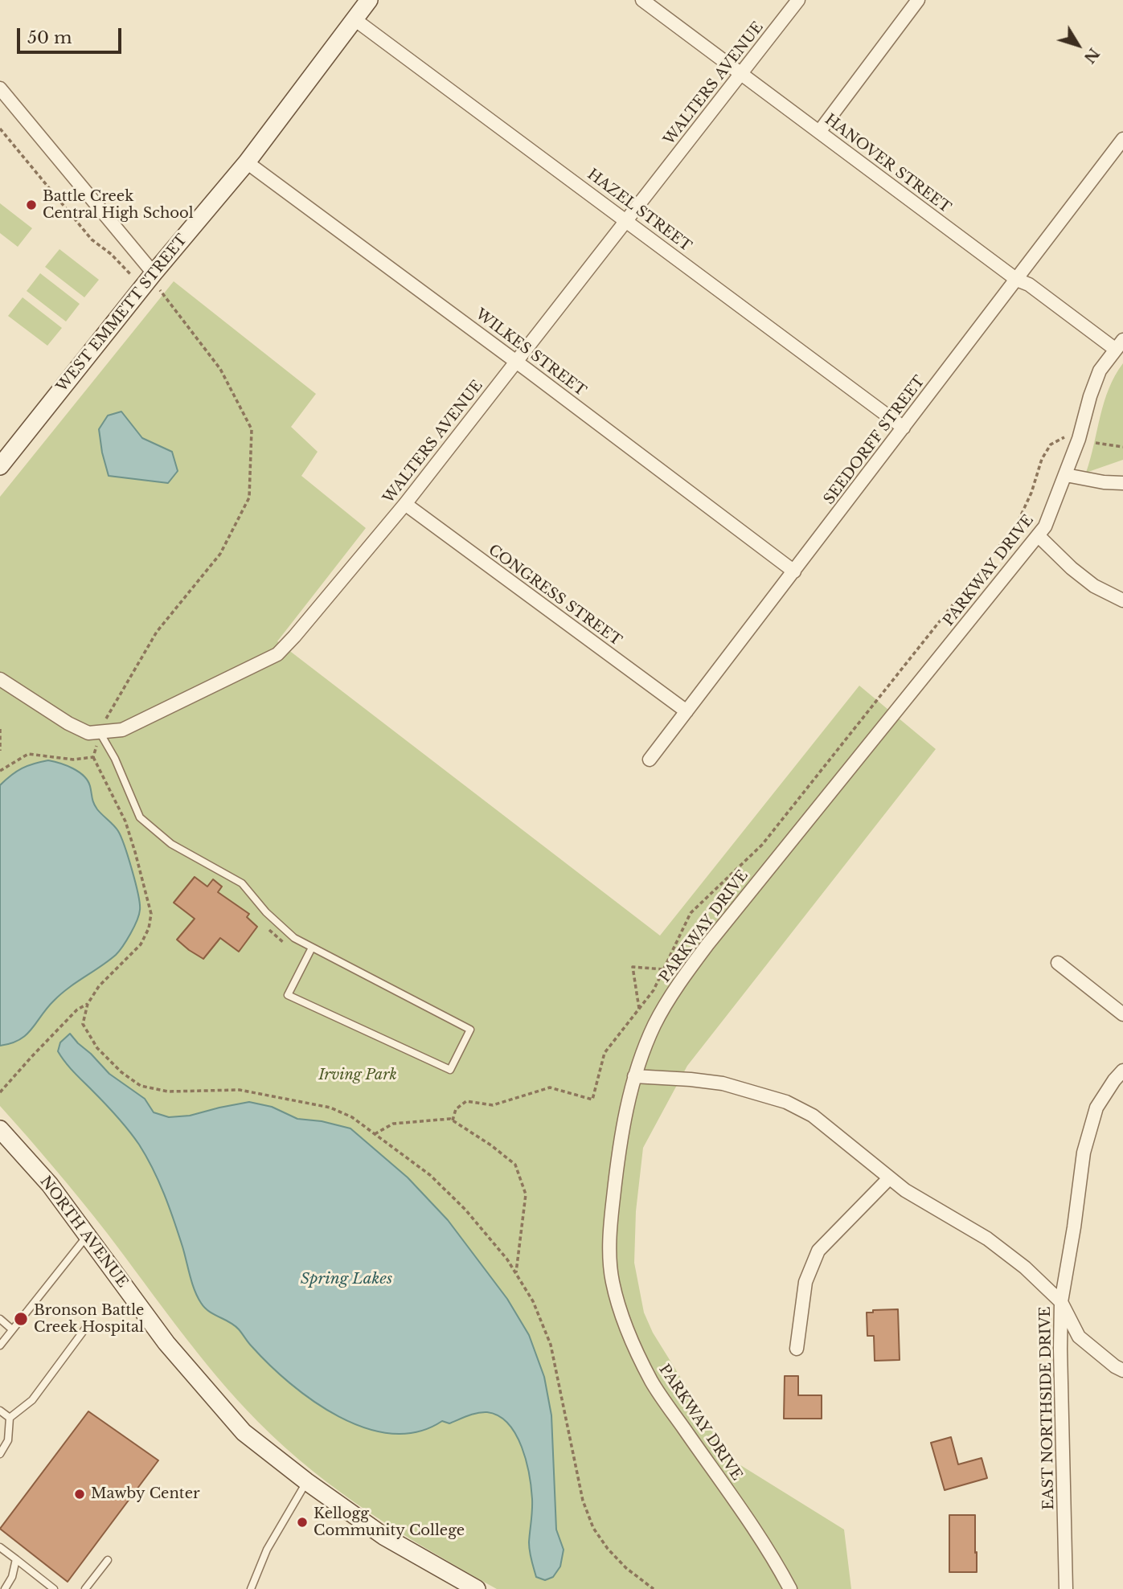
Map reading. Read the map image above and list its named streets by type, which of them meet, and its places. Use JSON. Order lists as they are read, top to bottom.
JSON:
{
  "streets": {
    "street": [
      "WALTERS AVENUE",
      "HANOVER STREET",
      "HAZEL STREET",
      "WEST EMMETT STREET",
      "WILKES STREET",
      "SEEDORFF STREET",
      "PARKWAY DRIVE",
      "CONGRESS STREET",
      "NORTH AVENUE",
      "EAST NORTHSIDE DRIVE"
    ]
  },
  "crossings": [
    ["WALTERS AVENUE", "HANOVER STREET"],
    ["WALTERS AVENUE", "HAZEL STREET"],
    ["WALTERS AVENUE", "WILKES STREET"],
    ["WALTERS AVENUE", "CONGRESS STREET"],
    ["HANOVER STREET", "SEEDORFF STREET"],
    ["HANOVER STREET", "PARKWAY DRIVE"],
    ["HAZEL STREET", "WEST EMMETT STREET"],
    ["HAZEL STREET", "SEEDORFF STREET"],
    ["WEST EMMETT STREET", "WILKES STREET"],
    ["WILKES STREET", "SEEDORFF STREET"],
    ["SEEDORFF STREET", "CONGRESS STREET"]
  ],
  "water": ["Spring Lakes"],
  "parks": ["Irving Park"],
  "places": [
    "Battle Creek Central High School",
    "Bronson Battle Creek Hospital",
    "Mawby Center",
    "Kellogg Community College"
  ],
  "scale_bar": "50 m",
  "north": "bottom right"
}
